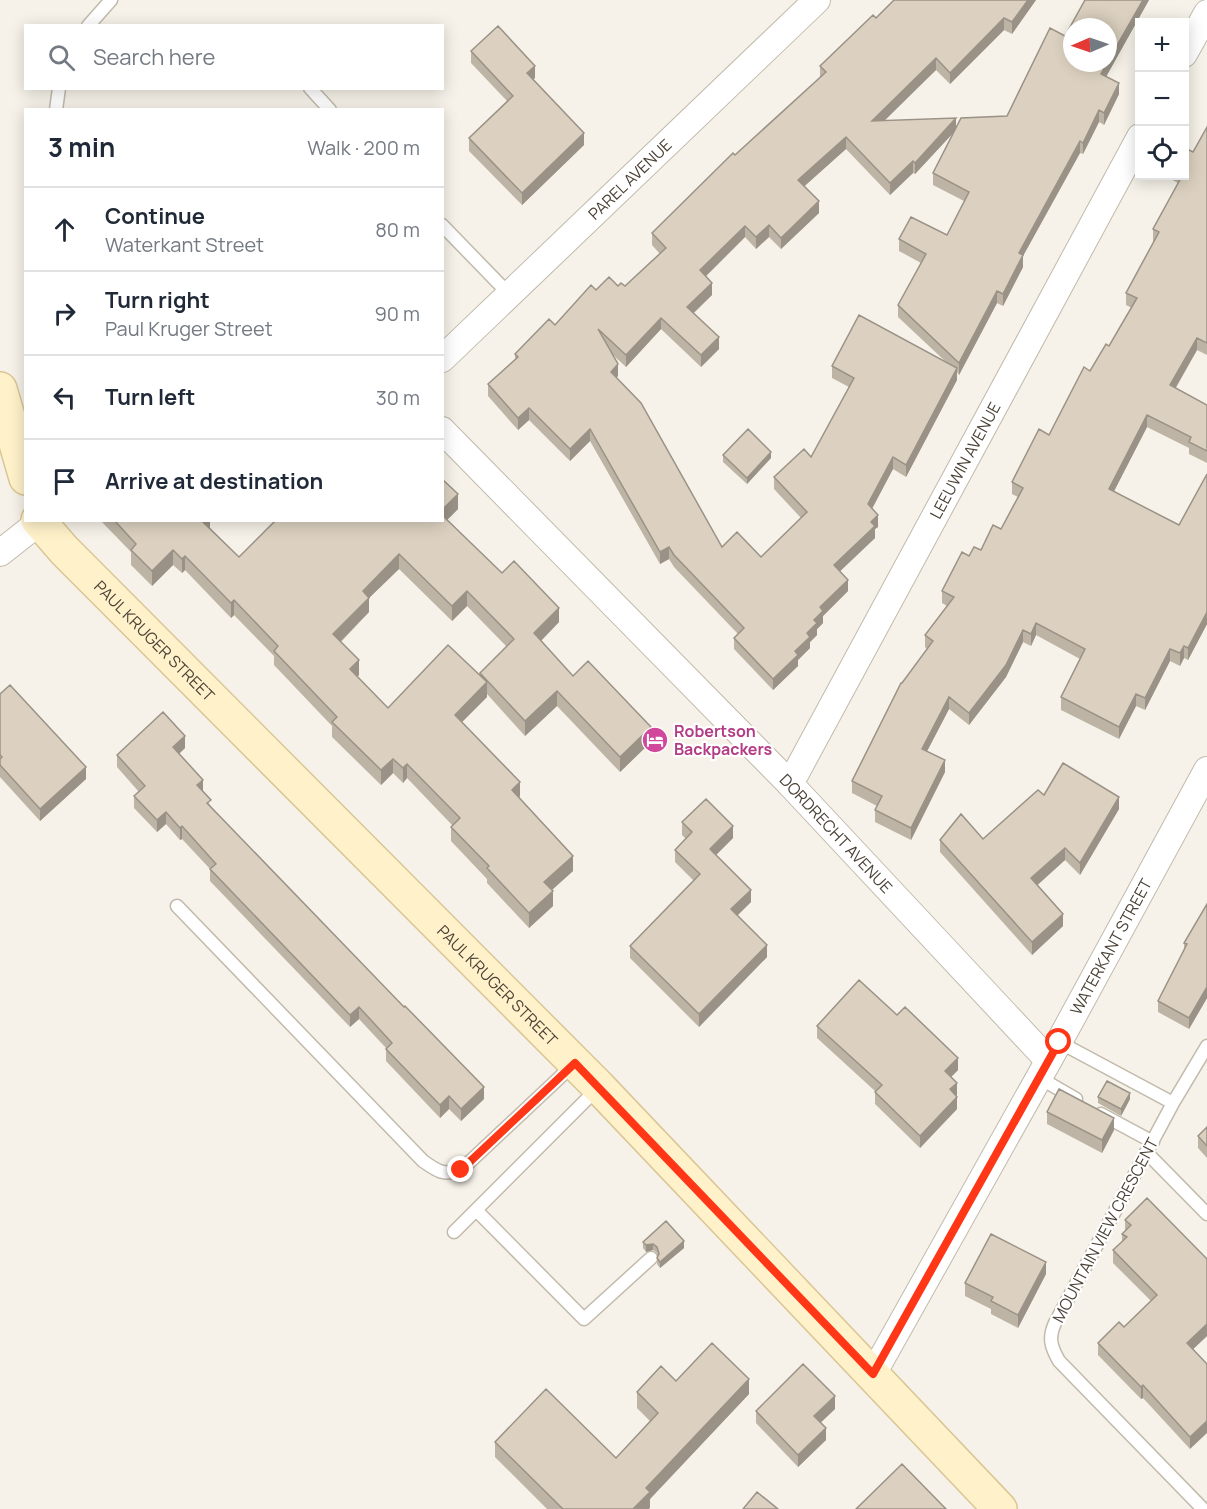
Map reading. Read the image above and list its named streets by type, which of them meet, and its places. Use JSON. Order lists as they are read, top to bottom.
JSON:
{
  "streets": {
    "street": [
      "PAREL AVENUE",
      "LEEUWIN AVENUE",
      "PAUL KRUGER STREET",
      "DORDRECHT AVENUE",
      "WATERKANT STREET"
    ],
    "lane": ["MOUNTAIN VIEW CRESCENT"]
  },
  "crossings": [
    ["LEEUWIN AVENUE", "DORDRECHT AVENUE"],
    ["PAUL KRUGER STREET", "WATERKANT STREET"],
    ["DORDRECHT AVENUE", "WATERKANT STREET"]
  ],
  "places": {
    "hotel": ["Robertson Backpackers"]
  },
  "north": "left",
  "page": {
    "map_buttons": ["+", "−"],
    "search": "Search here",
    "heading": ["3 min", "Walk · 200 m"],
    "list": [
      ["Continue", "Waterkant Street", "80 m"],
      ["Turn right", "Paul Kruger Street", "90 m"],
      ["Turn left", "30 m"],
      "Arrive at destination"
    ]
  }
}
